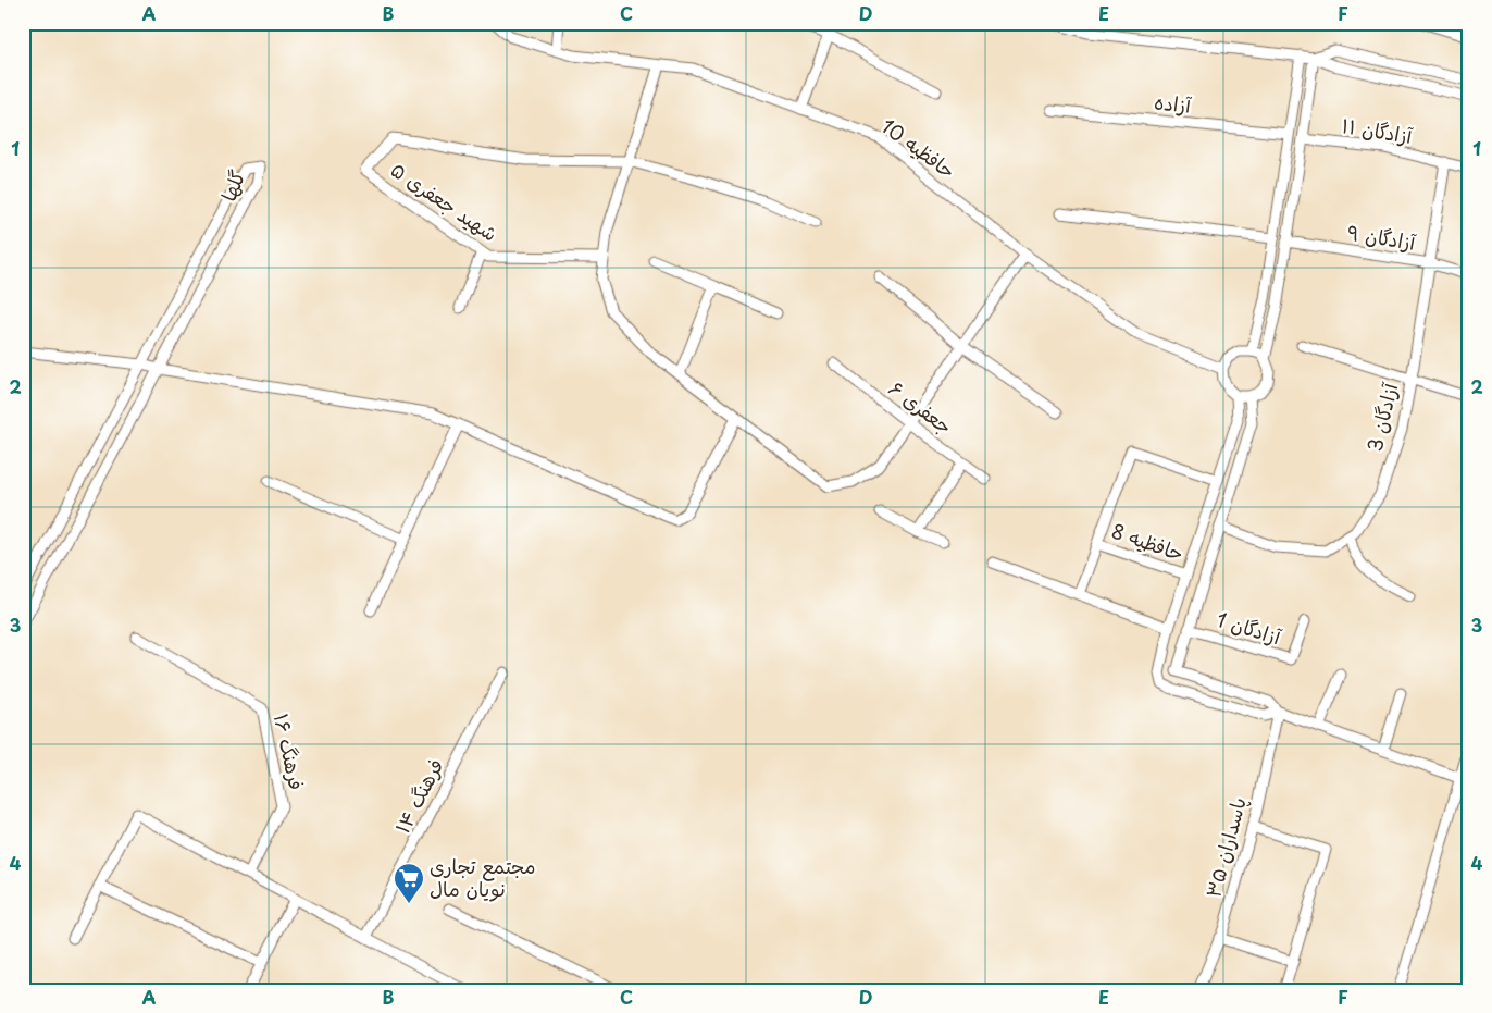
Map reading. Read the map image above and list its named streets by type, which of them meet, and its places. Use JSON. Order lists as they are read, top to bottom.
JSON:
{
  "streets": {
    "street": [
      "آزاده",
      "آزادگان ۱۱",
      "حافظیه 10",
      "گلها",
      "شهید جعفری ۵",
      "آزادگان ۹",
      "جعفری ۶",
      "آزادگان 3",
      "حافظیه 8",
      "آزادگان 1",
      "فرهنگ ۱۶",
      "فرهنگ ۱۴",
      "پاسداران ۳۵"
    ]
  },
  "crossings": [
    ["آزادگان ۱۱", "آزادگان 3"],
    ["آزادگان ۹", "آزادگان 3"]
  ],
  "places": {
    "supermarket": ["مجتمع تجاری نویان مال"]
  },
  "grid": {
    "columns": [
      "A",
      "B",
      "C",
      "D",
      "E",
      "F"
    ],
    "rows": [
      "1",
      "2",
      "3",
      "4"
    ]
  }
}
